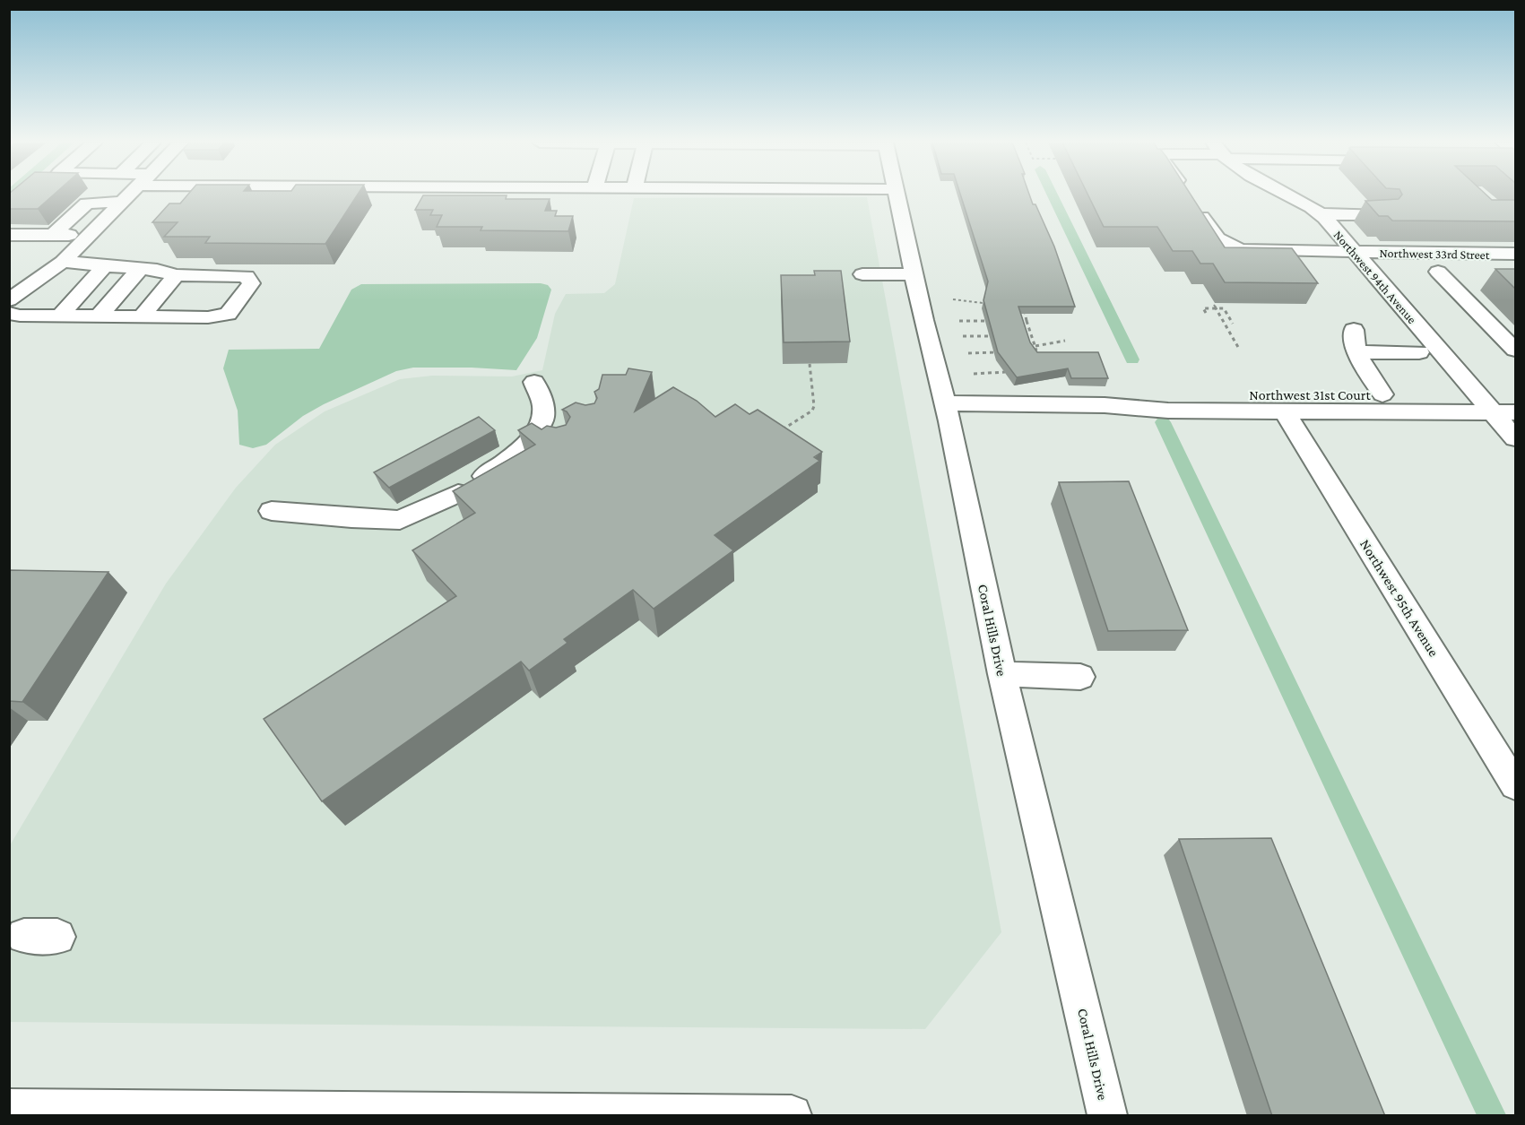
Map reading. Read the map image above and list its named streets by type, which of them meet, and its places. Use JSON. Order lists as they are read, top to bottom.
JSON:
{
  "streets": {
    "street": [
      "Northwest 33rd Street",
      "Northwest 94th Avenue",
      "Northwest 31st Court",
      "Northwest 95th Avenue",
      "Coral Hills Drive"
    ]
  },
  "crossings": [
    ["Northwest 33rd Street", "Northwest 94th Avenue"],
    ["Northwest 94th Avenue", "Northwest 31st Court"],
    ["Northwest 31st Court", "Northwest 95th Avenue"],
    ["Northwest 31st Court", "Coral Hills Drive"]
  ]
}
